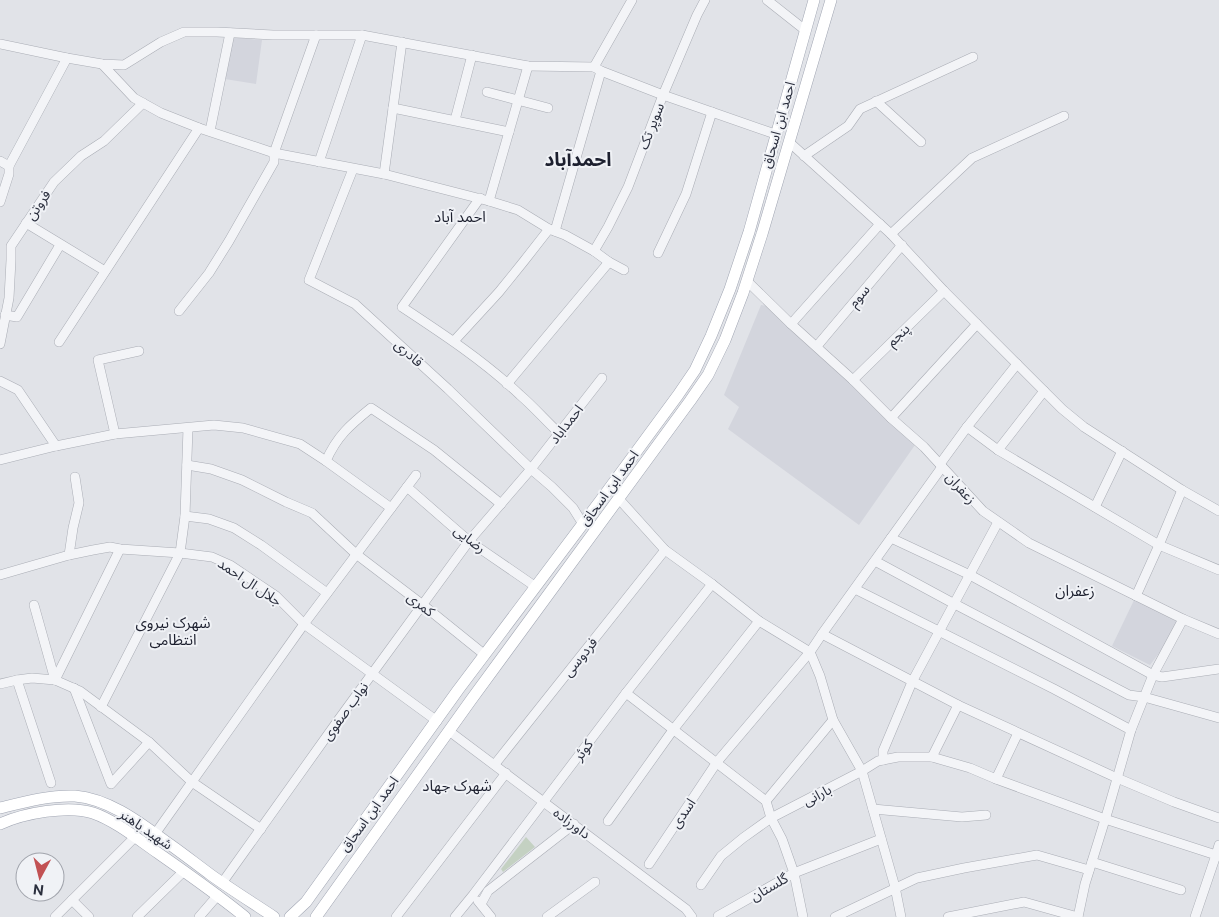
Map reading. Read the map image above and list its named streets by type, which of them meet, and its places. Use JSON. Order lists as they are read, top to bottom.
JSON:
{
  "streets": {
    "main road": ["احمد ابن اسحاق", "شهید باهنر"],
    "street": [
      "سوپر تک",
      "فروتن",
      "سوم",
      "پنجم",
      "قادری",
      "احمداباد",
      "زعفران",
      "رضایی",
      "جلال ال احمد",
      "کمری",
      "فردوسی",
      "نواب صفوی",
      "کوثر",
      "بارانی",
      "اسدی",
      "داورزاده",
      "گلستان"
    ]
  },
  "crossings": [
    ["احمد ابن اسحاق", "قادری"],
    ["احمد ابن اسحاق", "زعفران"],
    ["احمد ابن اسحاق", "رضایی"],
    ["احمد ابن اسحاق", "جلال ال احمد"],
    ["احمد ابن اسحاق", "کمری"],
    ["احمد ابن اسحاق", "داورزاده"],
    ["سوم", "زعفران"],
    ["پنجم", "زعفران"],
    ["قادری", "احمداباد"],
    ["احمداباد", "نواب صفوی"],
    ["زعفران", "اسدی"],
    ["رضایی", "نواب صفوی"],
    ["جلال ال احمد", "نواب صفوی"],
    ["کمری", "نواب صفوی"],
    ["فردوسی", "داورزاده"],
    ["نواب صفوی", "شهید باهنر"],
    ["کوثر", "داورزاده"]
  ],
  "districts": [
    "احمدآباد",
    "احمد آباد",
    "زعفران",
    "شهرک نیروی انتظامی",
    "شهرک جهاد"
  ],
  "north": "bottom"
}
